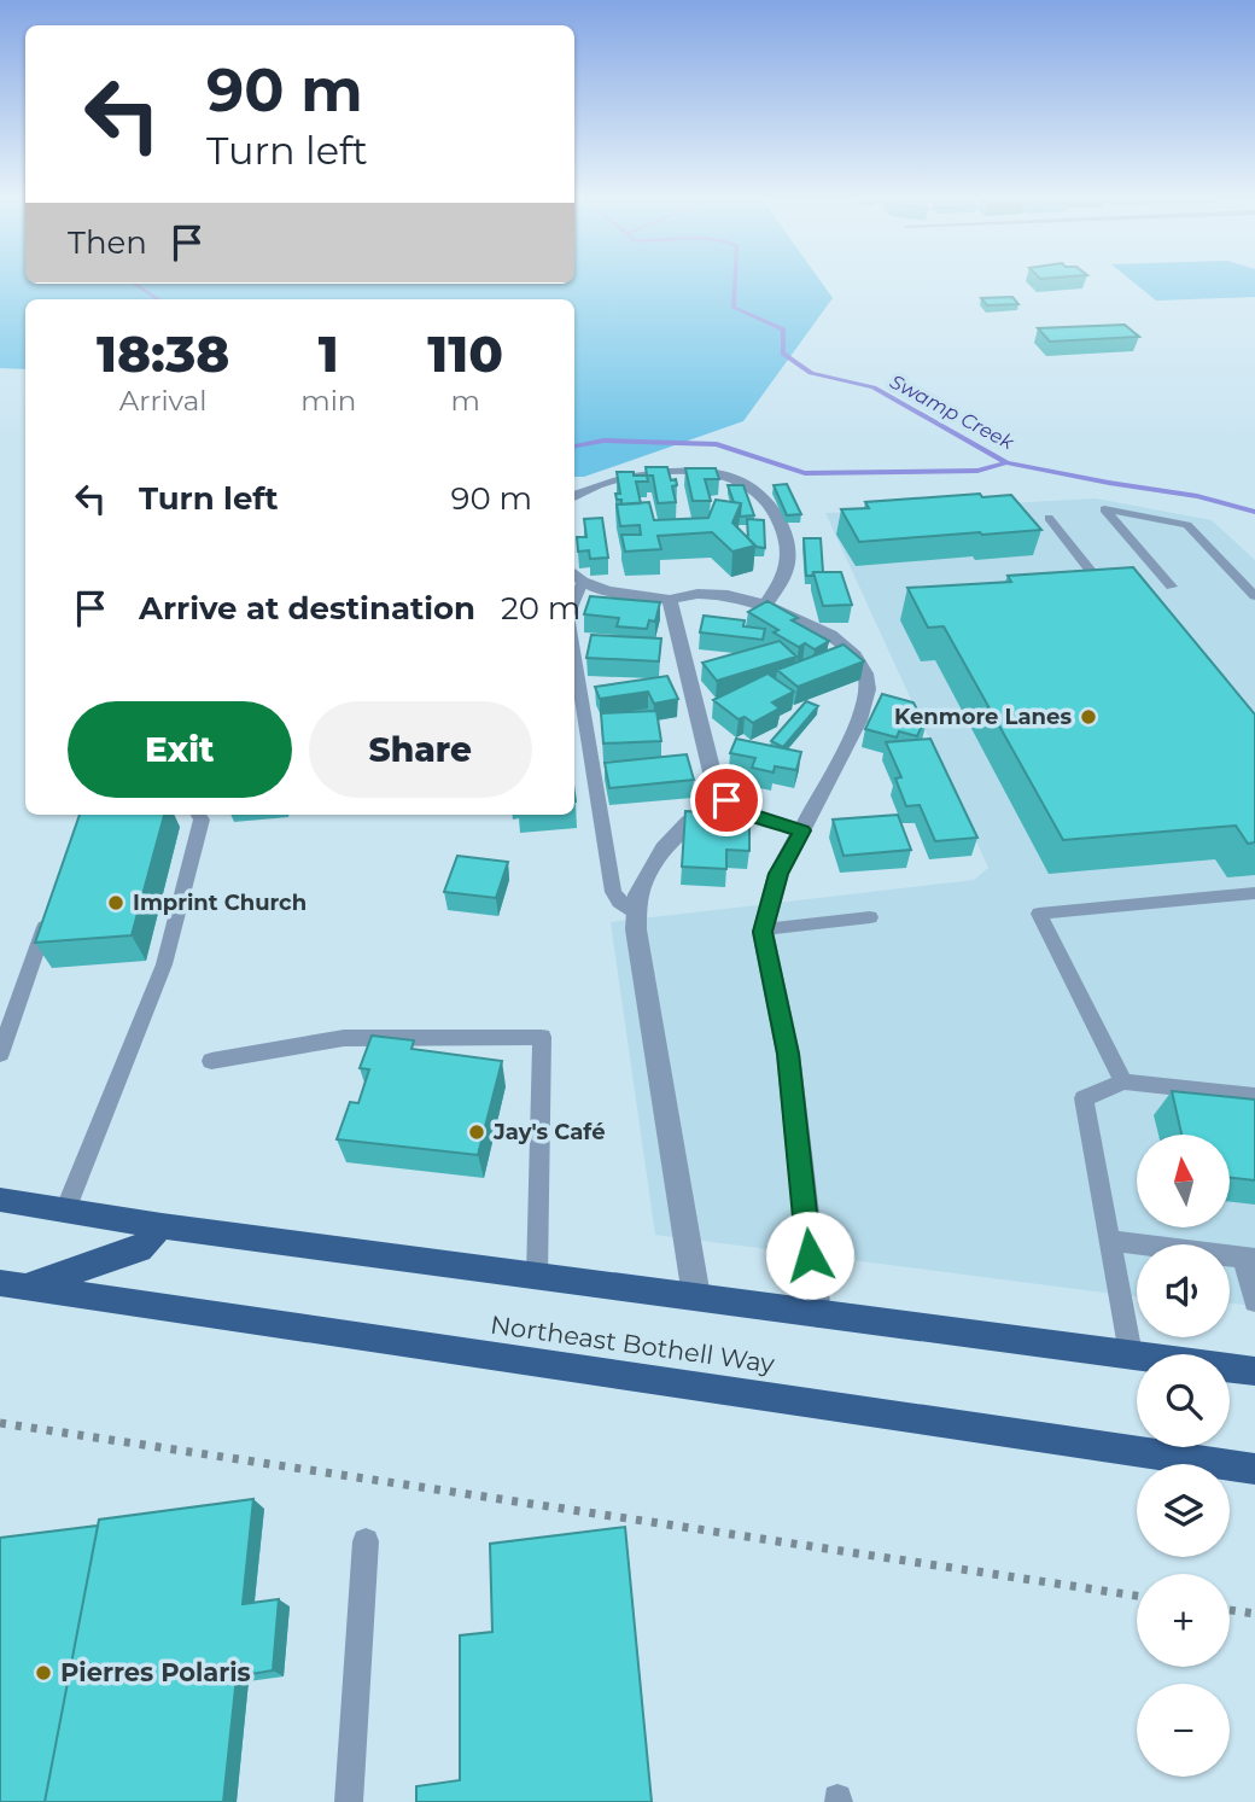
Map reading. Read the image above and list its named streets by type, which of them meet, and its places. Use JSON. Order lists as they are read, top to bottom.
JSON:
{
  "streets": {
    "main road": ["Northeast Bothell Way"]
  },
  "water": ["Swamp Creek"],
  "places": [
    "Kenmore Lanes",
    "Imprint Church",
    "Jay's Café",
    "Pierres Polaris"
  ],
  "north": "top",
  "page": {
    "turn": ["90 m", "Turn left"],
    "then": "Then",
    "eta": [
      "18:38",
      "Arrival",
      "1",
      "min",
      "110",
      "m"
    ],
    "list": [
      {
        "name": "Turn left",
        "value": "90 m"
      },
      {
        "name": "Arrive at destination",
        "value": "20 m"
      }
    ],
    "buttons": ["Exit", "Share"],
    "map_buttons": ["+", "−"]
  }
}
